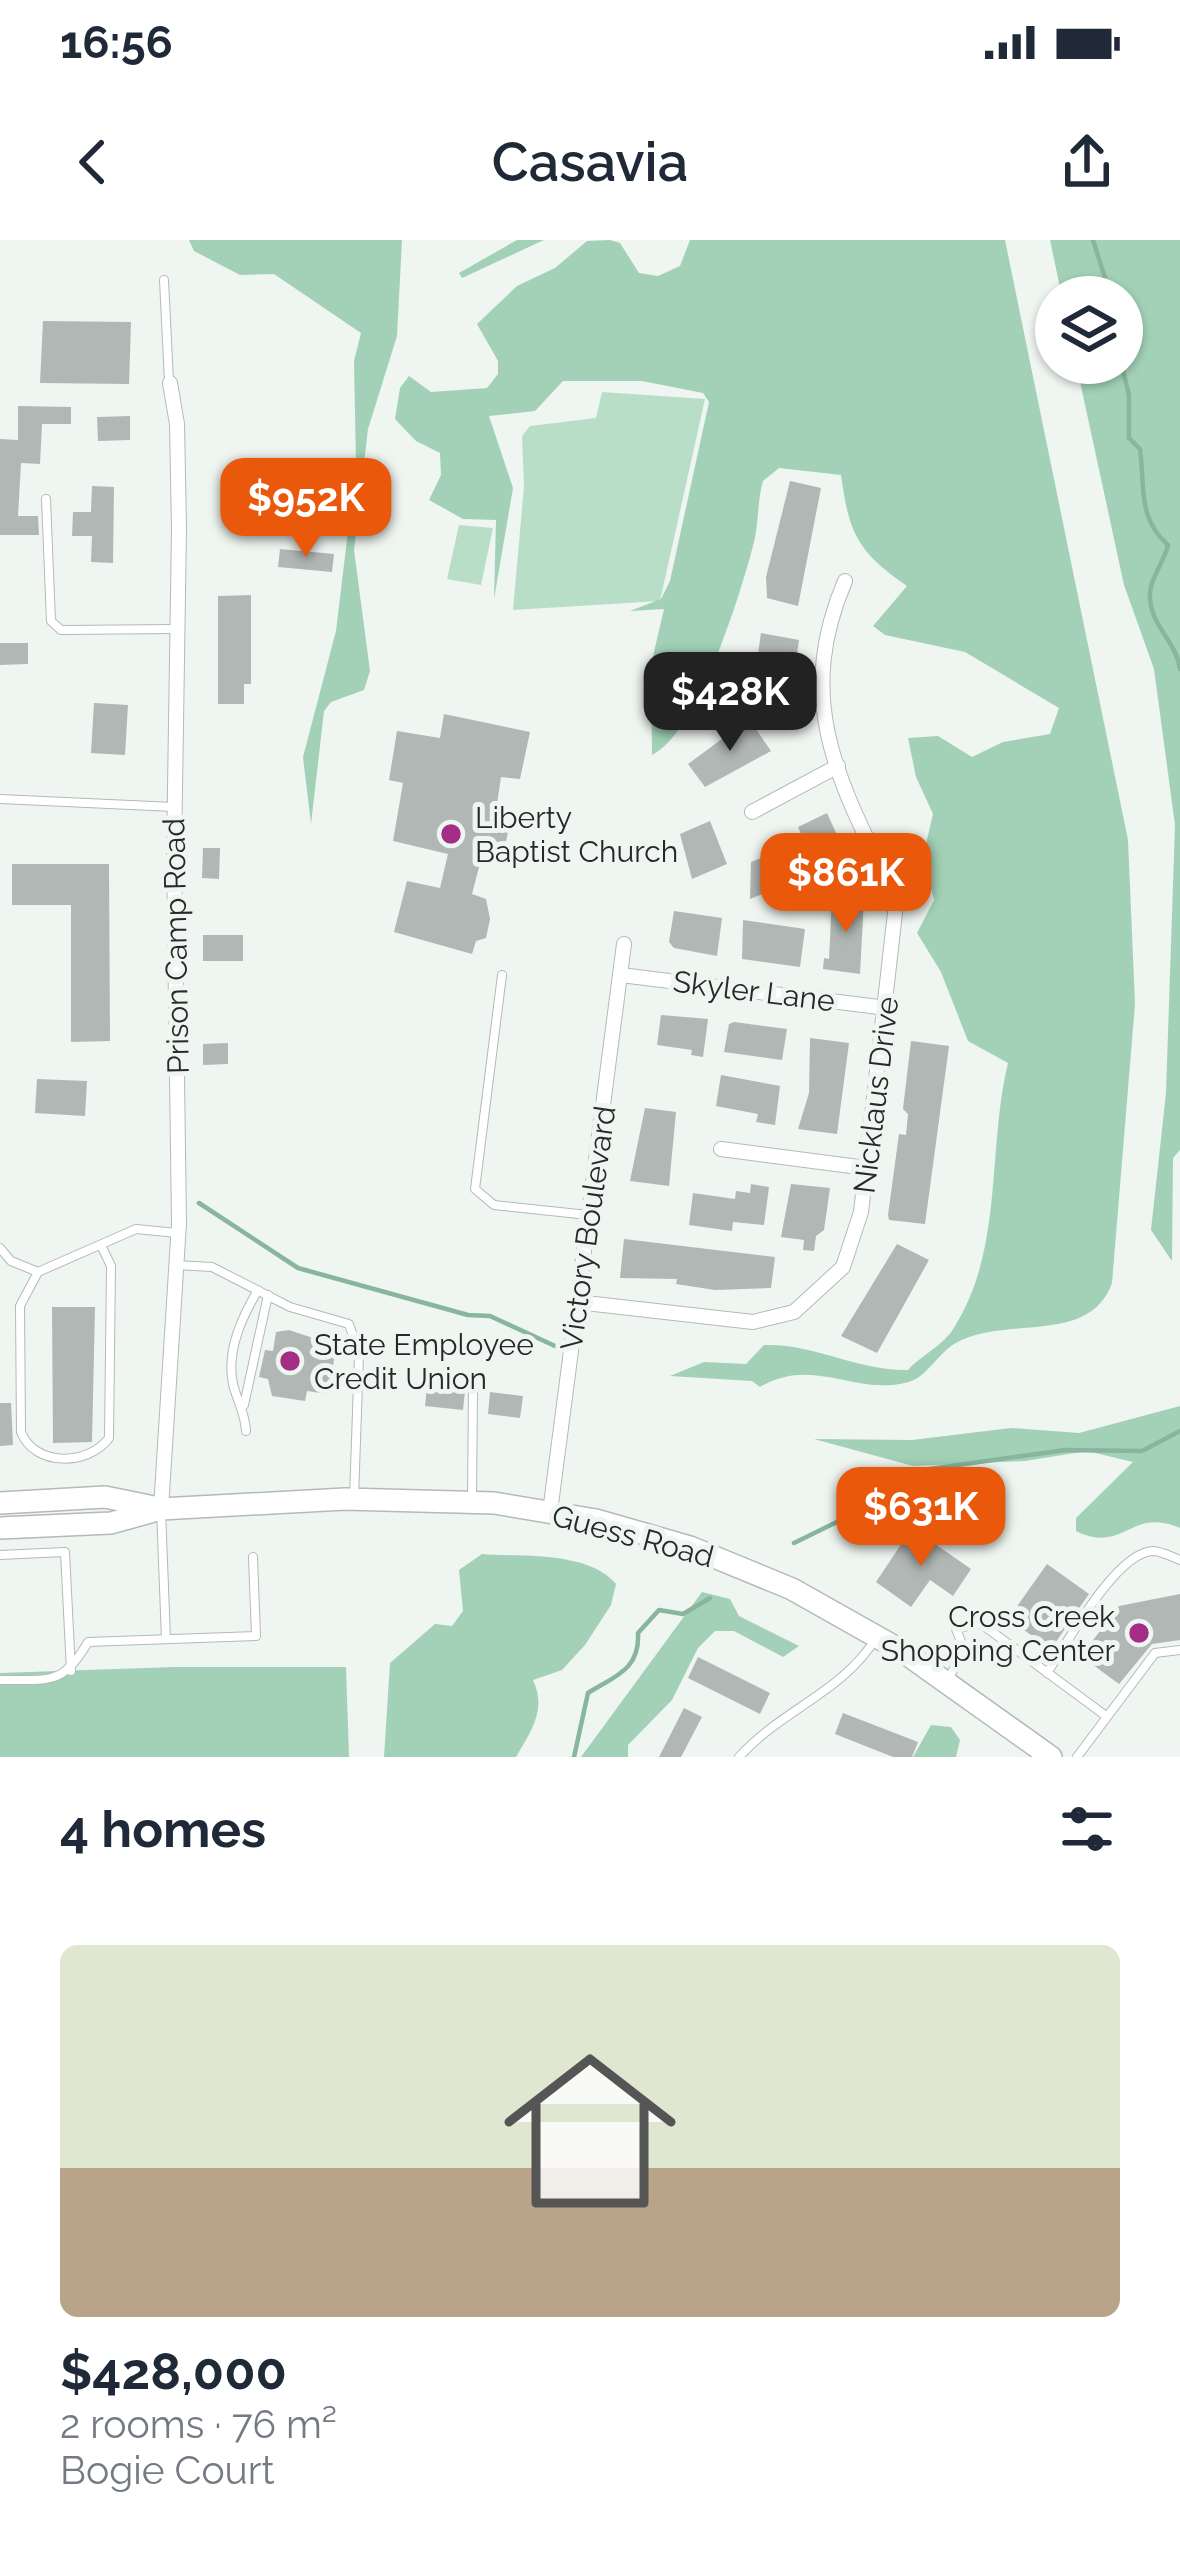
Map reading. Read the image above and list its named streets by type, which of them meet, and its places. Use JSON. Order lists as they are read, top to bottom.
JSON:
{
  "streets": {
    "main road": ["Guess Road"],
    "street": [
      "Prison Camp Road",
      "Skyler Lane",
      "Nicklaus Drive",
      "Victory Boulevard"
    ]
  },
  "crossings": [
    ["Prison Camp Road", "Guess Road"],
    ["Skyler Lane", "Nicklaus Drive"],
    ["Skyler Lane", "Victory Boulevard"],
    ["Nicklaus Drive", "Victory Boulevard"],
    ["Victory Boulevard", "Guess Road"]
  ],
  "places": ["Liberty Baptist Church", "State Employee Credit Union", "Cross Creek Shopping Center"],
  "page": {
    "status": "16:56",
    "header": "Casavia",
    "price": [
      "$952K",
      "$428K",
      "$861K",
      "$631K"
    ],
    "heading": "4 homes",
    "list": [
      {
        "name": "$428,000",
        "note": "2 rooms · 76 m² · Bogie Court"
      }
    ]
  }
}
